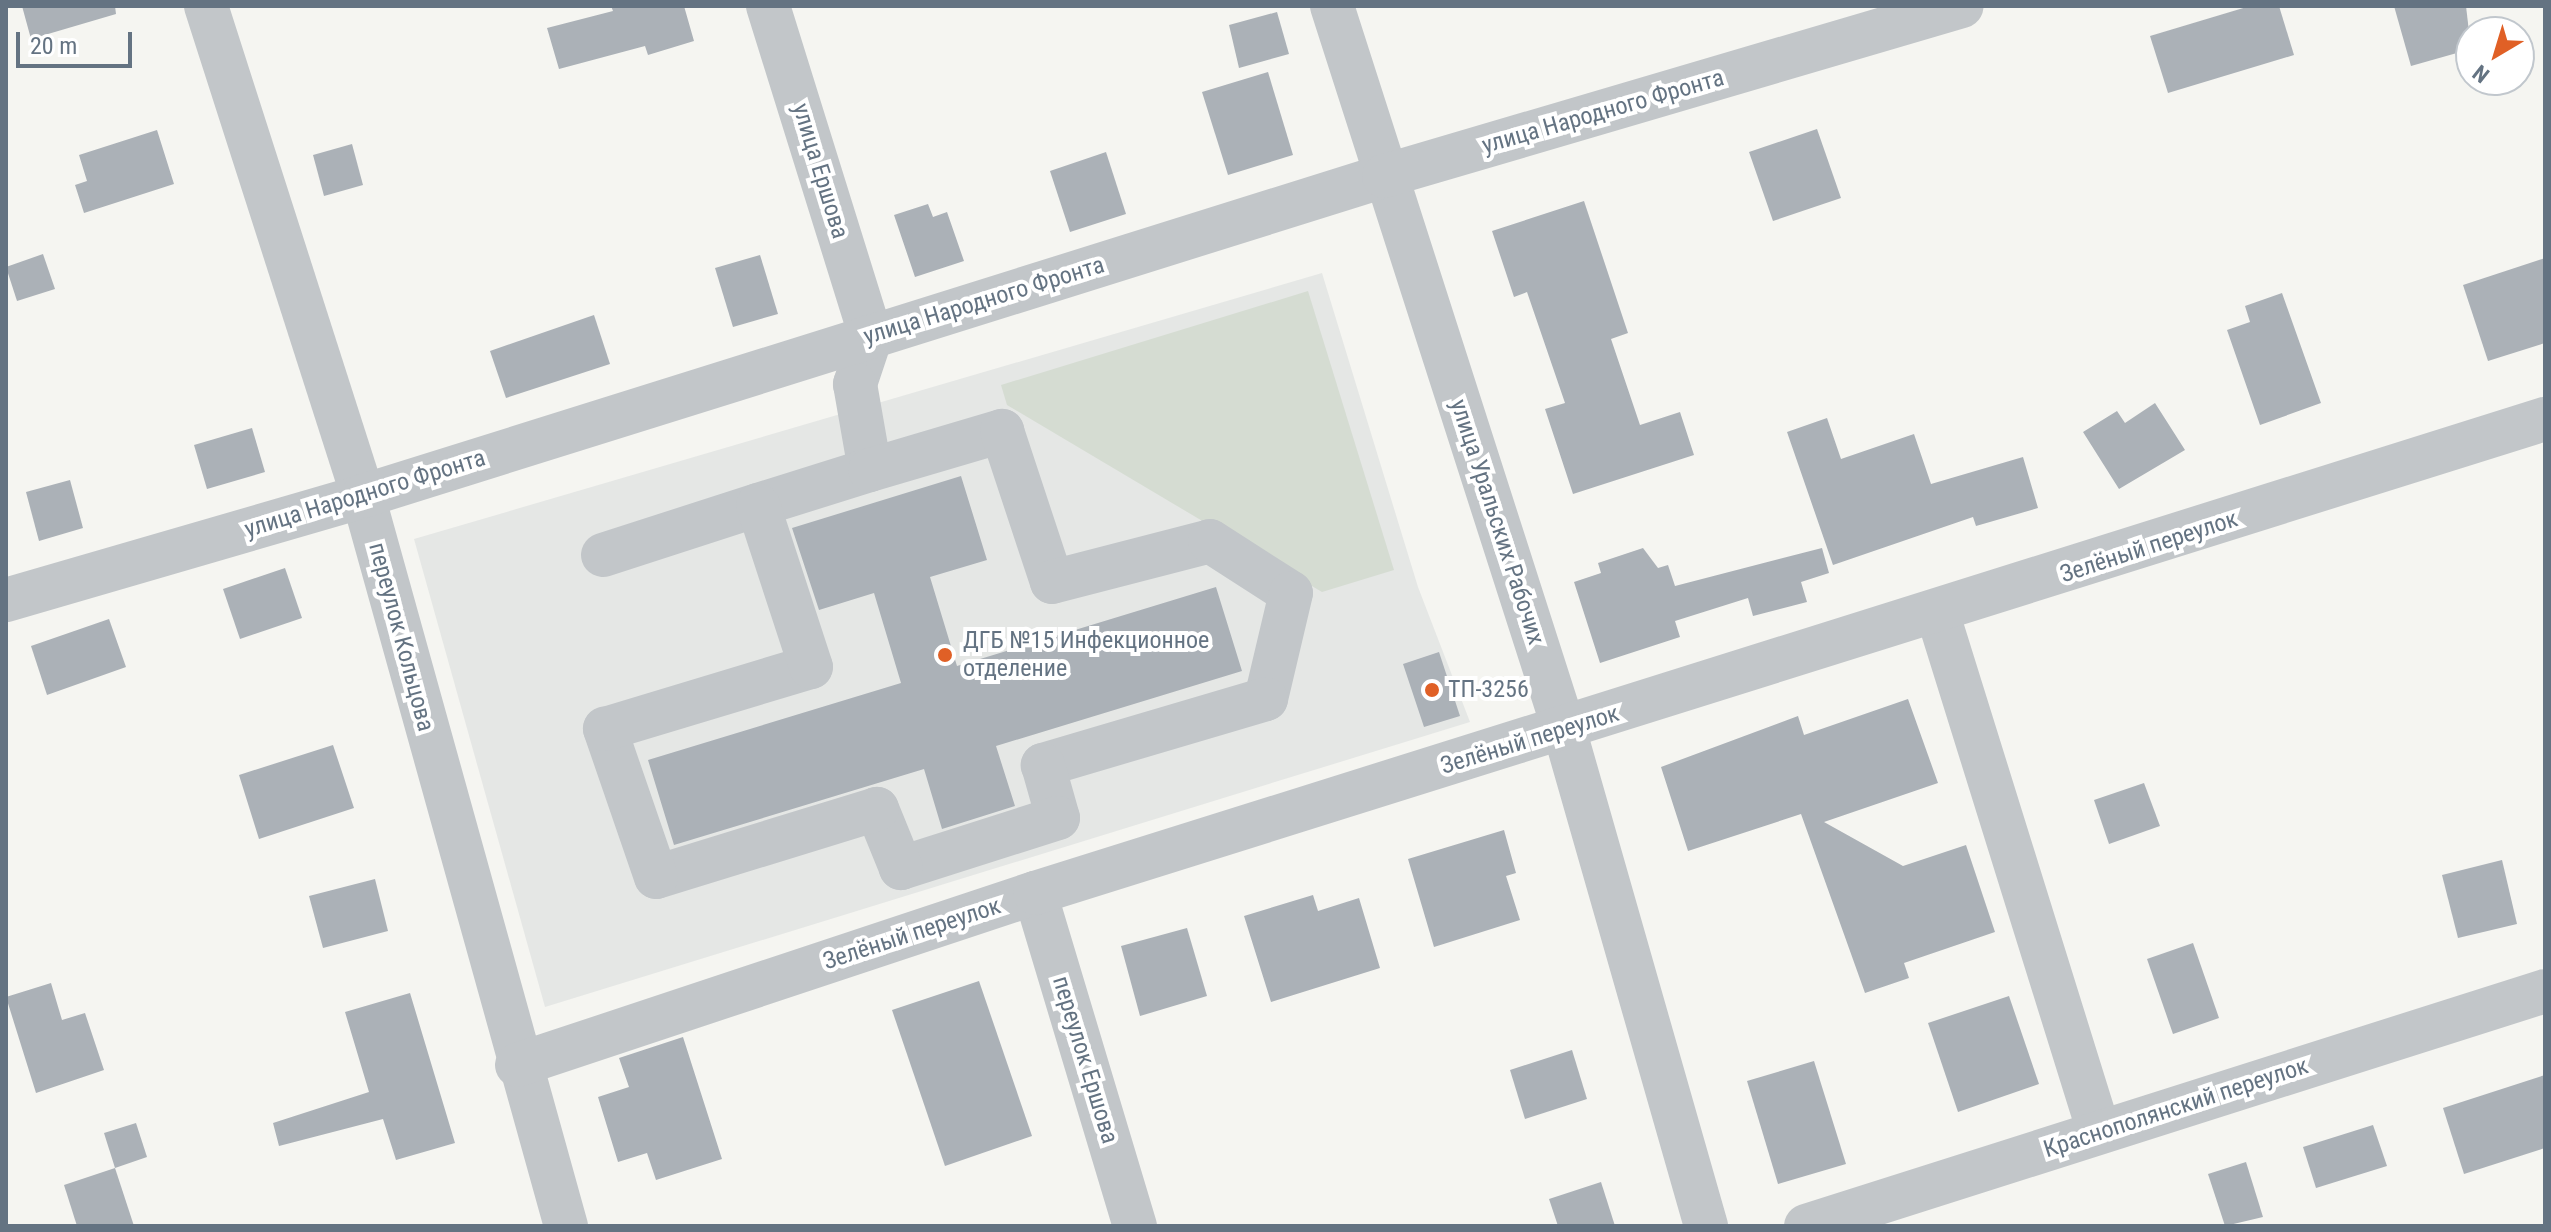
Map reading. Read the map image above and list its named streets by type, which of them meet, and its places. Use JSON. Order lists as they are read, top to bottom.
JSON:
{
  "streets": {
    "street": [
      "улица Народного Фронта",
      "улица Ершова",
      "улица Уральских Рабочих",
      "Зелёный переулок",
      "переулок Кольцова",
      "переулок Ершова",
      "Краснополянский переулок"
    ]
  },
  "crossings": [
    ["улица Народного Фронта", "улица Ершова"],
    ["улица Народного Фронта", "улица Уральских Рабочих"],
    ["улица Народного Фронта", "переулок Кольцова"],
    ["улица Уральских Рабочих", "Зелёный переулок"],
    ["Зелёный переулок", "переулок Кольцова"],
    ["Зелёный переулок", "переулок Ершова"]
  ],
  "places": ["ДГБ №15 Инфекционное отделение", "ТП-3256"],
  "scale_bar": "20 m",
  "north": "bottom left"
}
